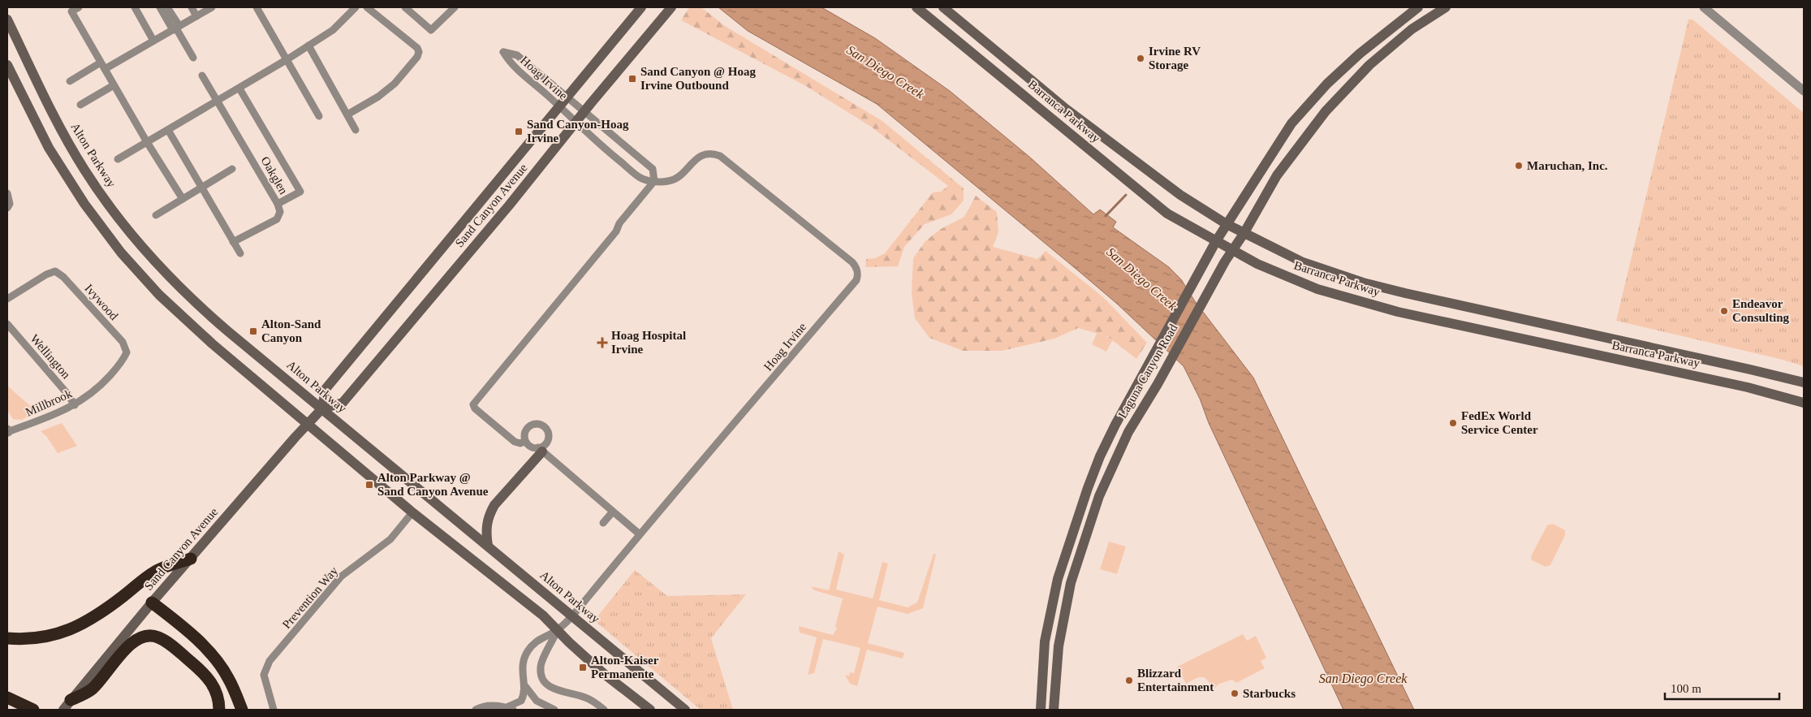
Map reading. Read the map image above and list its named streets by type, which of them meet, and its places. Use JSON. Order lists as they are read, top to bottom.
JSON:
{
  "streets": {
    "main road": [
      "Barranca Parkway",
      "Alton Parkway",
      "Sand Canyon Avenue",
      "Laguna Canyon Road"
    ],
    "street": [
      "Hoag Irvine",
      "Oakglen",
      "Ivywood",
      "Wellington",
      "Millbrook",
      "Prevention Way"
    ]
  },
  "crossings": [
    ["Hoag Irvine", "Alton Parkway"],
    ["Hoag Irvine", "Sand Canyon Avenue"],
    ["Barranca Parkway", "Laguna Canyon Road"],
    ["Alton Parkway", "Sand Canyon Avenue"],
    ["Ivywood", "Millbrook"],
    ["Wellington", "Millbrook"]
  ],
  "water": ["San Diego Creek"],
  "places": {
    "other": [
      "Irvine RV Storage",
      "Maruchan, Inc.",
      "Endeavor Consulting",
      "FedEx World Service Center",
      "Blizzard Entertainment",
      "Starbucks"
    ],
    "transit": [
      "Sand Canyon @ Hoag Irvine Outbound",
      "Sand Canyon-Hoag Irvine",
      "Alton-Sand Canyon",
      "Alton Parkway @ Sand Canyon Avenue",
      "Alton-Kaiser Permanente"
    ],
    "health": ["Hoag Hospital Irvine"]
  },
  "scale_bar": "100 m"
}
